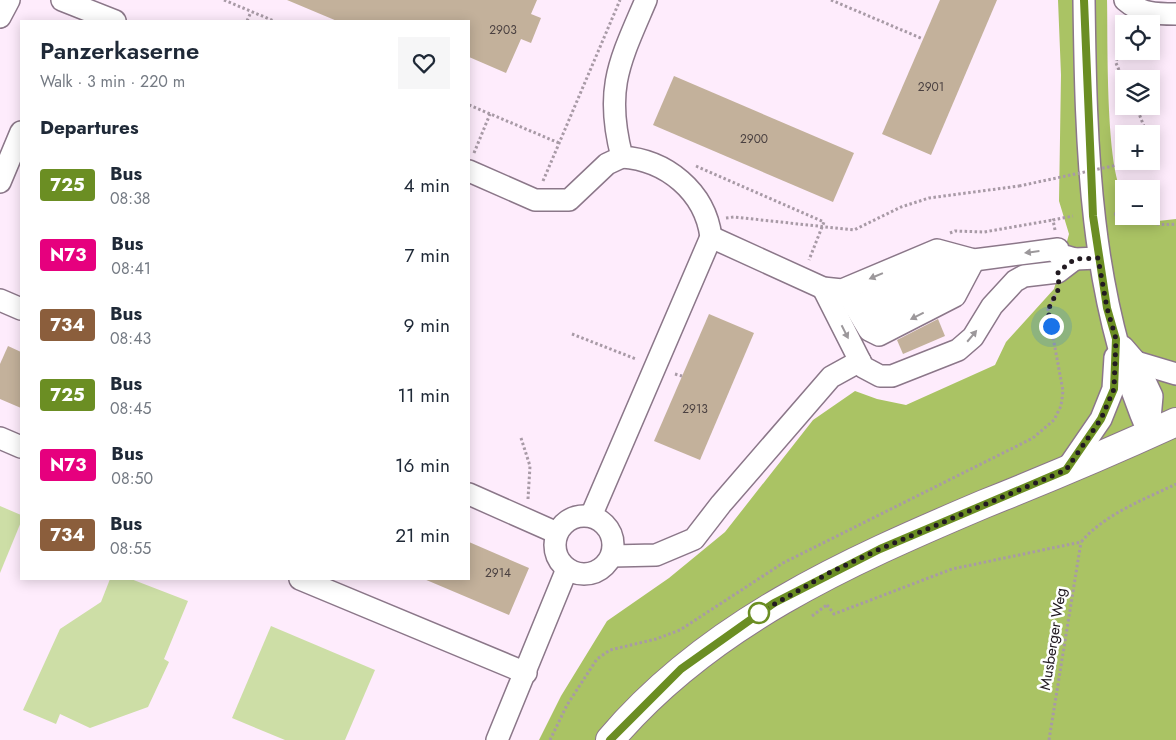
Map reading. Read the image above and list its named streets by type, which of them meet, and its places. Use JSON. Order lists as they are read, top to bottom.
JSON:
{
  "streets": {
    "path": ["Musberger Weg"]
  },
  "lines": ["bus line 725"],
  "house_numbers": [
    "2903",
    "2901",
    "2900",
    "2913",
    "2914"
  ],
  "page": {
    "map_buttons": ["+", "−"],
    "heading": [
      ["Panzerkaserne", "Walk · 3 min · 220 m"],
      "Departures"
    ],
    "list": [
      {
        "mark": "725",
        "name": "Bus",
        "note": "08:38",
        "value": "4 min"
      },
      {
        "mark": "N73",
        "name": "Bus",
        "note": "08:41",
        "value": "7 min"
      },
      {
        "mark": "734",
        "name": "Bus",
        "note": "08:43",
        "value": "9 min"
      },
      {
        "mark": "725",
        "name": "Bus",
        "note": "08:45",
        "value": "11 min"
      },
      {
        "mark": "N73",
        "name": "Bus",
        "note": "08:50",
        "value": "16 min"
      },
      {
        "mark": "734",
        "name": "Bus",
        "note": "08:55",
        "value": "21 min"
      }
    ]
  }
}
